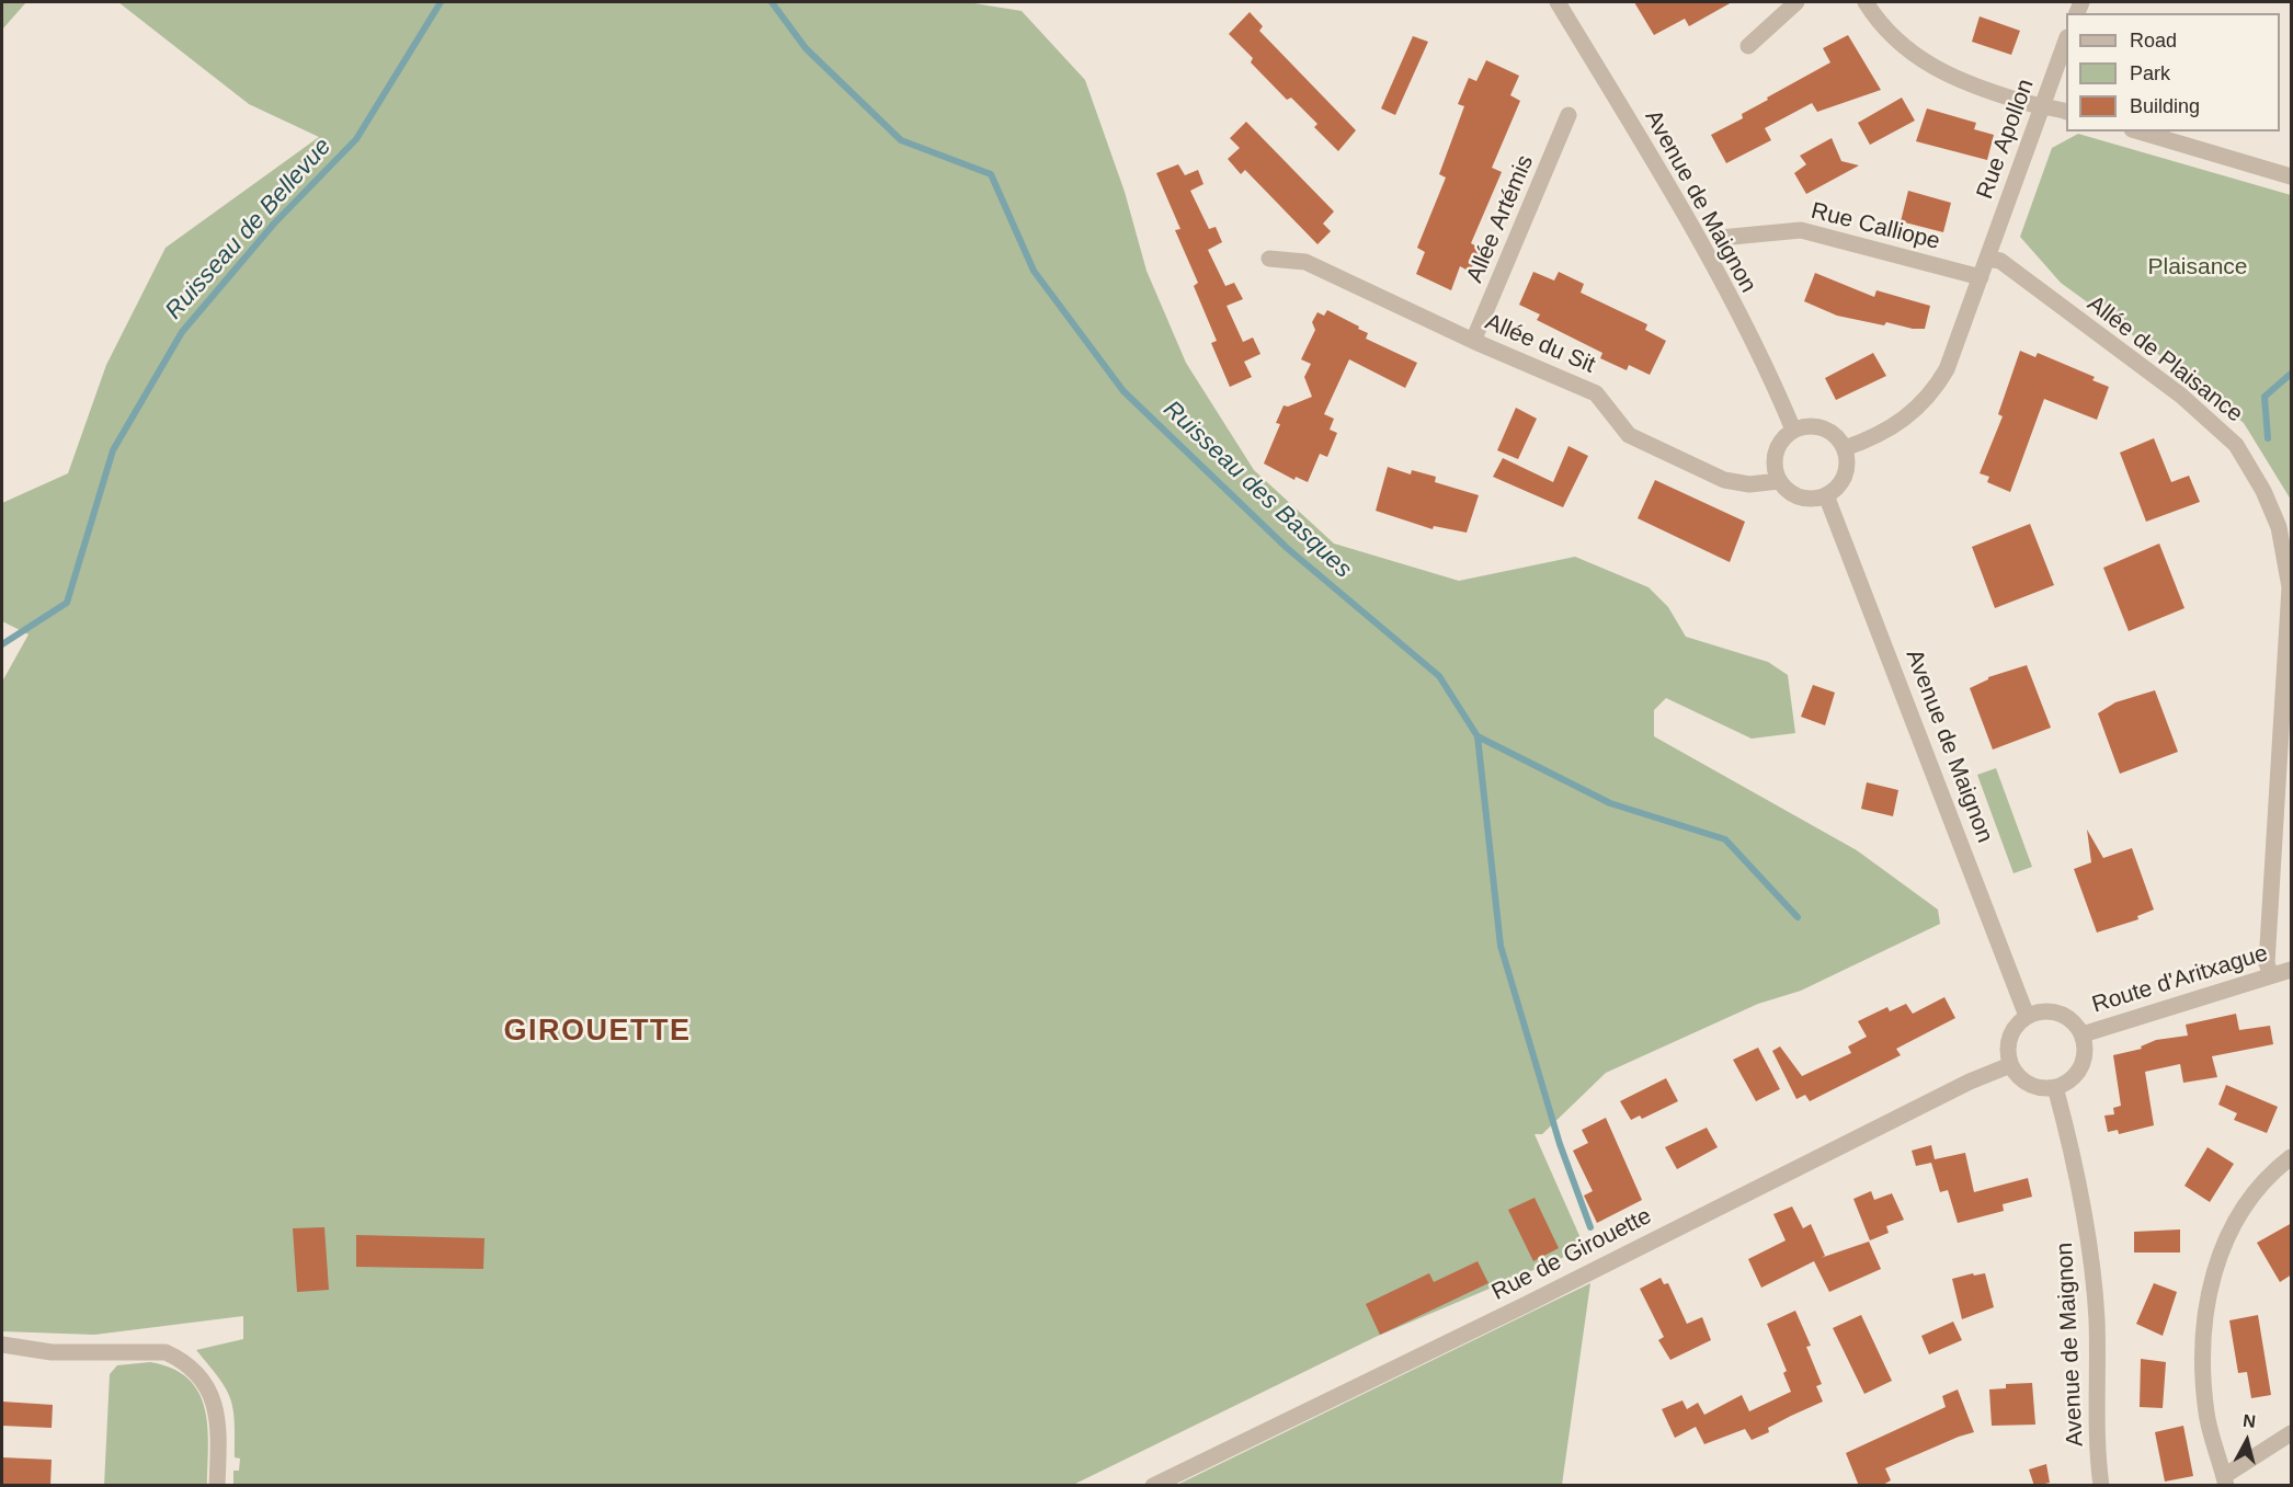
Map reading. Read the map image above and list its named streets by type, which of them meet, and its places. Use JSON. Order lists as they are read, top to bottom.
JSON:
{
  "streets": {
    "street": [
      "Rue Apollon",
      "Avenue de Maignon",
      "Allée Artémis",
      "Rue Calliope",
      "Allée du Sit",
      "Allée de Plaisance",
      "Route d'Aritxague",
      "Rue de Girouette"
    ]
  },
  "crossings": [
    ["Rue Apollon", "Allée de Plaisance"],
    ["Avenue de Maignon", "Allée du Sit"],
    ["Avenue de Maignon", "Route d'Aritxague"],
    ["Avenue de Maignon", "Rue de Girouette"],
    ["Allée Artémis", "Allée du Sit"],
    ["Allée de Plaisance", "Route d'Aritxague"],
    ["Route d'Aritxague", "Rue de Girouette"]
  ],
  "districts": ["GIROUETTE"],
  "water": ["Ruisseau de Bellevue", "Ruisseau des Basques"],
  "parks": ["Plaisance"],
  "legend": ["Road", "Park", "Building"],
  "north": "top"
}
